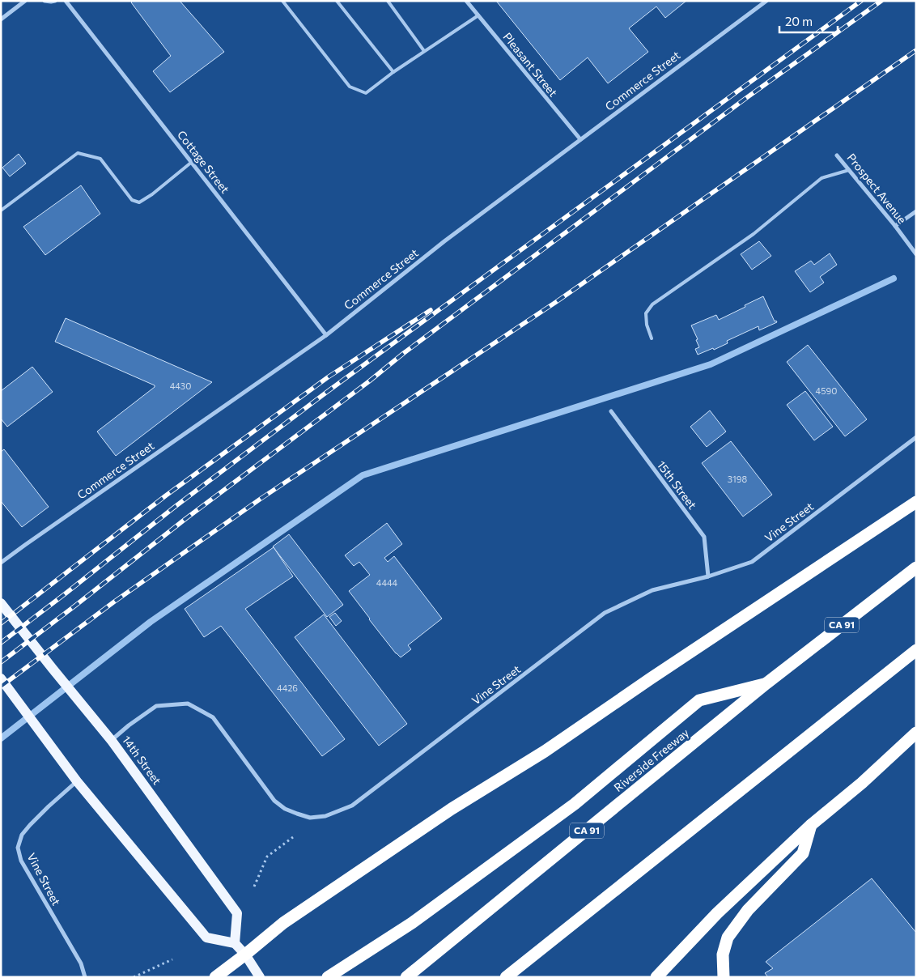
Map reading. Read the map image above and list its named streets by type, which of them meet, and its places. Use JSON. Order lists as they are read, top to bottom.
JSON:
{
  "streets": {
    "highway": ["CA 91", "Riverside Freeway"],
    "main road": ["14th Street"],
    "street": [
      "Pleasant Street",
      "Commerce Street",
      "Cottage Street",
      "Prospect Avenue",
      "15th Street",
      "Vine Street"
    ]
  },
  "crossings": [
    ["Pleasant Street", "Commerce Street"],
    ["Commerce Street", "Cottage Street"],
    ["15th Street", "Vine Street"],
    ["Vine Street", "14th Street"]
  ],
  "house_numbers": [
    "4430",
    "4590",
    "3198",
    "4444",
    "4426"
  ],
  "scale_bar": "20 m"
}
